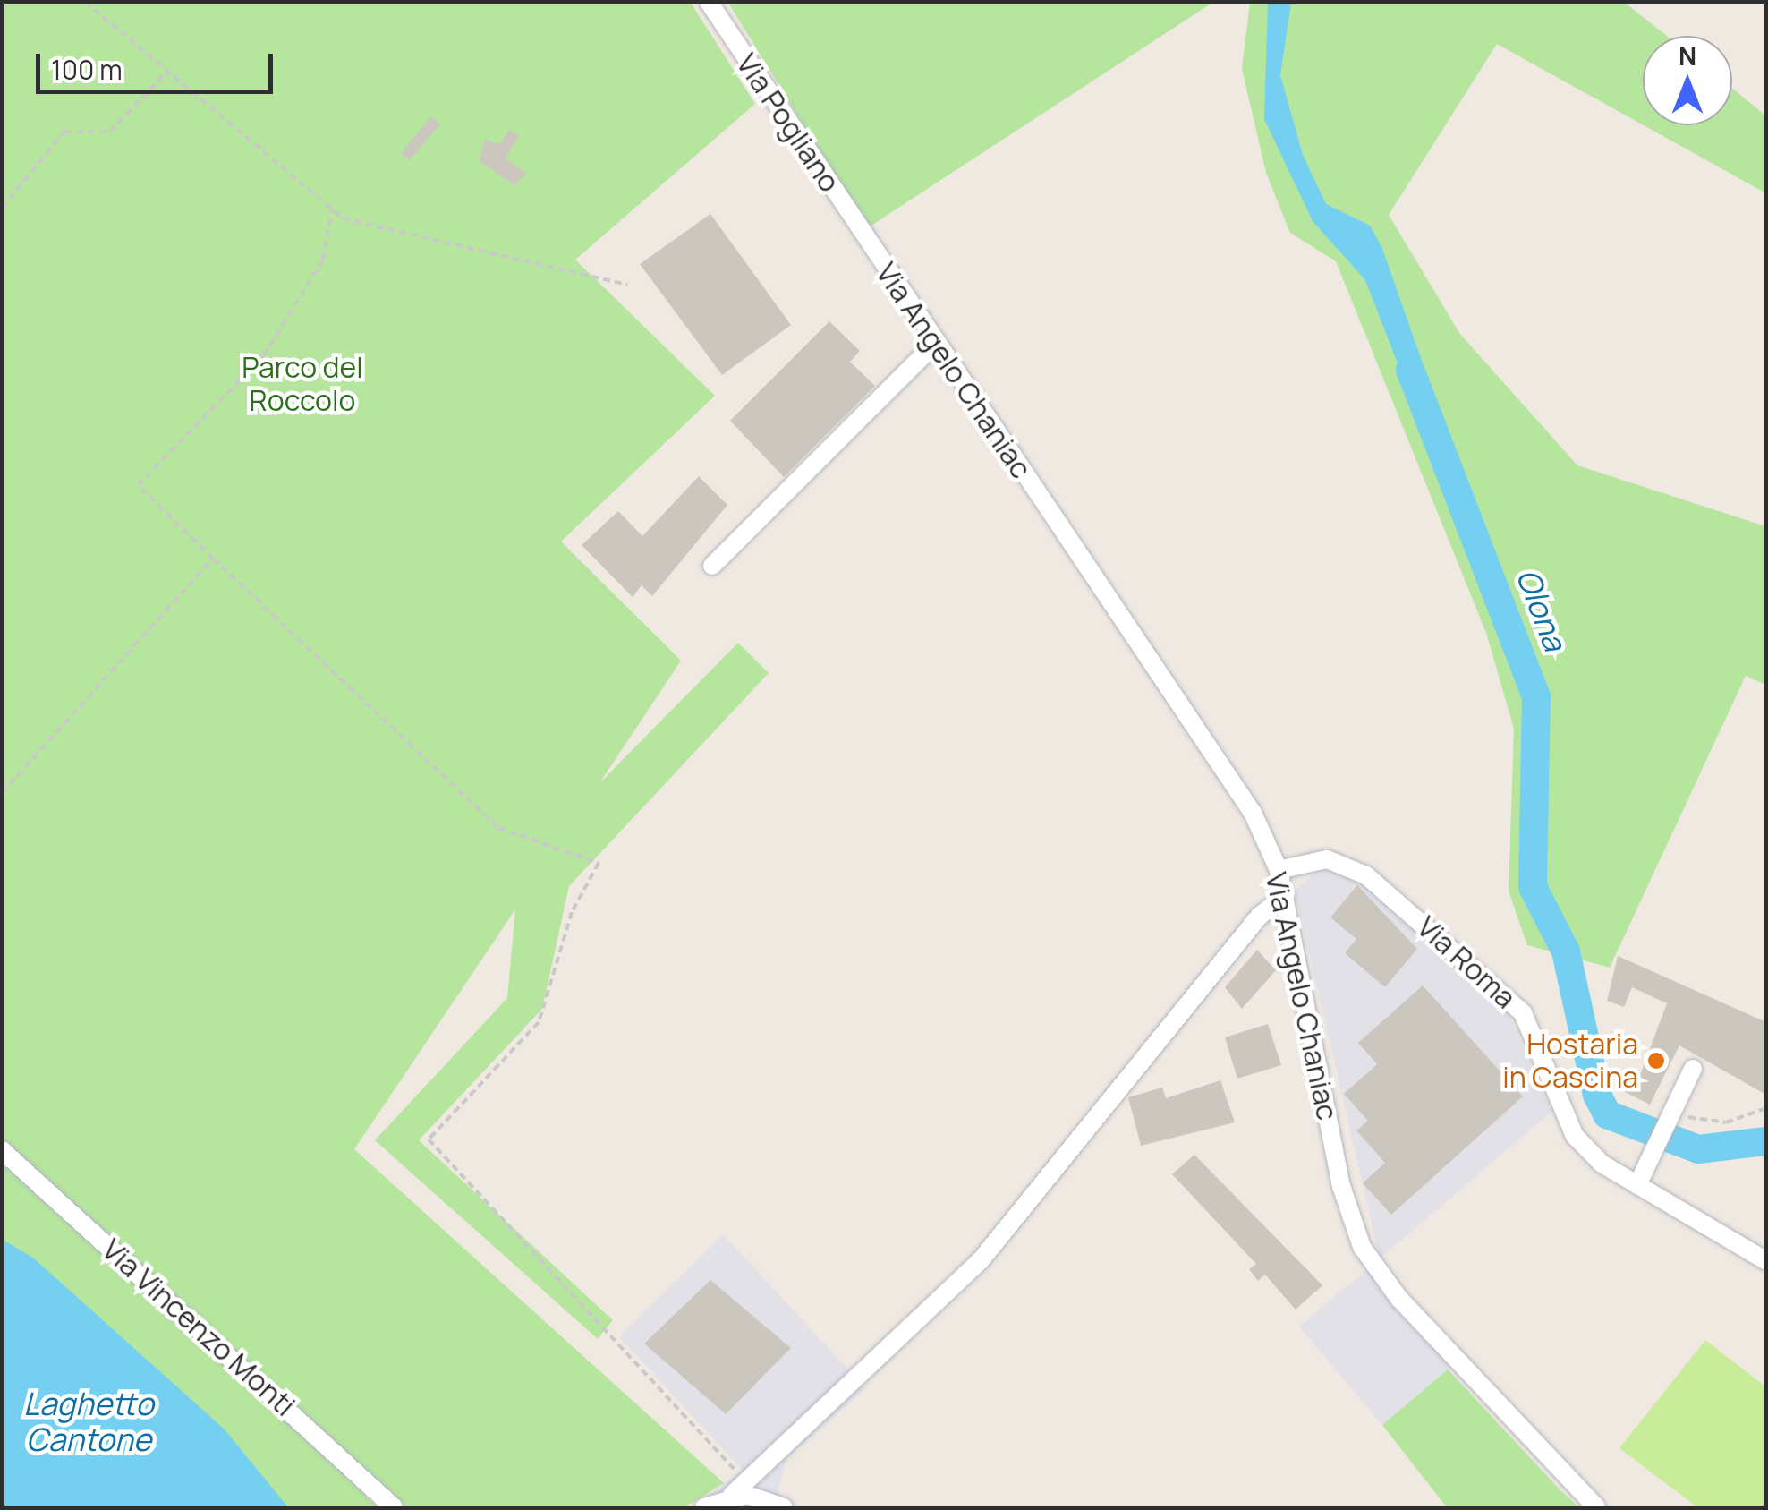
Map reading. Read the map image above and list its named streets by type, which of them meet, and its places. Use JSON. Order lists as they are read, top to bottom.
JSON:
{
  "streets": {
    "street": [
      "Via Pogliano",
      "Via Angelo Chaniac",
      "Via Roma",
      "Via Vincenzo Monti"
    ]
  },
  "crossings": [
    ["Via Pogliano", "Via Angelo Chaniac"],
    ["Via Angelo Chaniac", "Via Roma"]
  ],
  "water": ["Olona", "Laghetto Cantone"],
  "parks": ["Parco del Roccolo"],
  "places": ["Hostaria in Cascina"],
  "scale_bar": "100 m",
  "north": "top"
}
